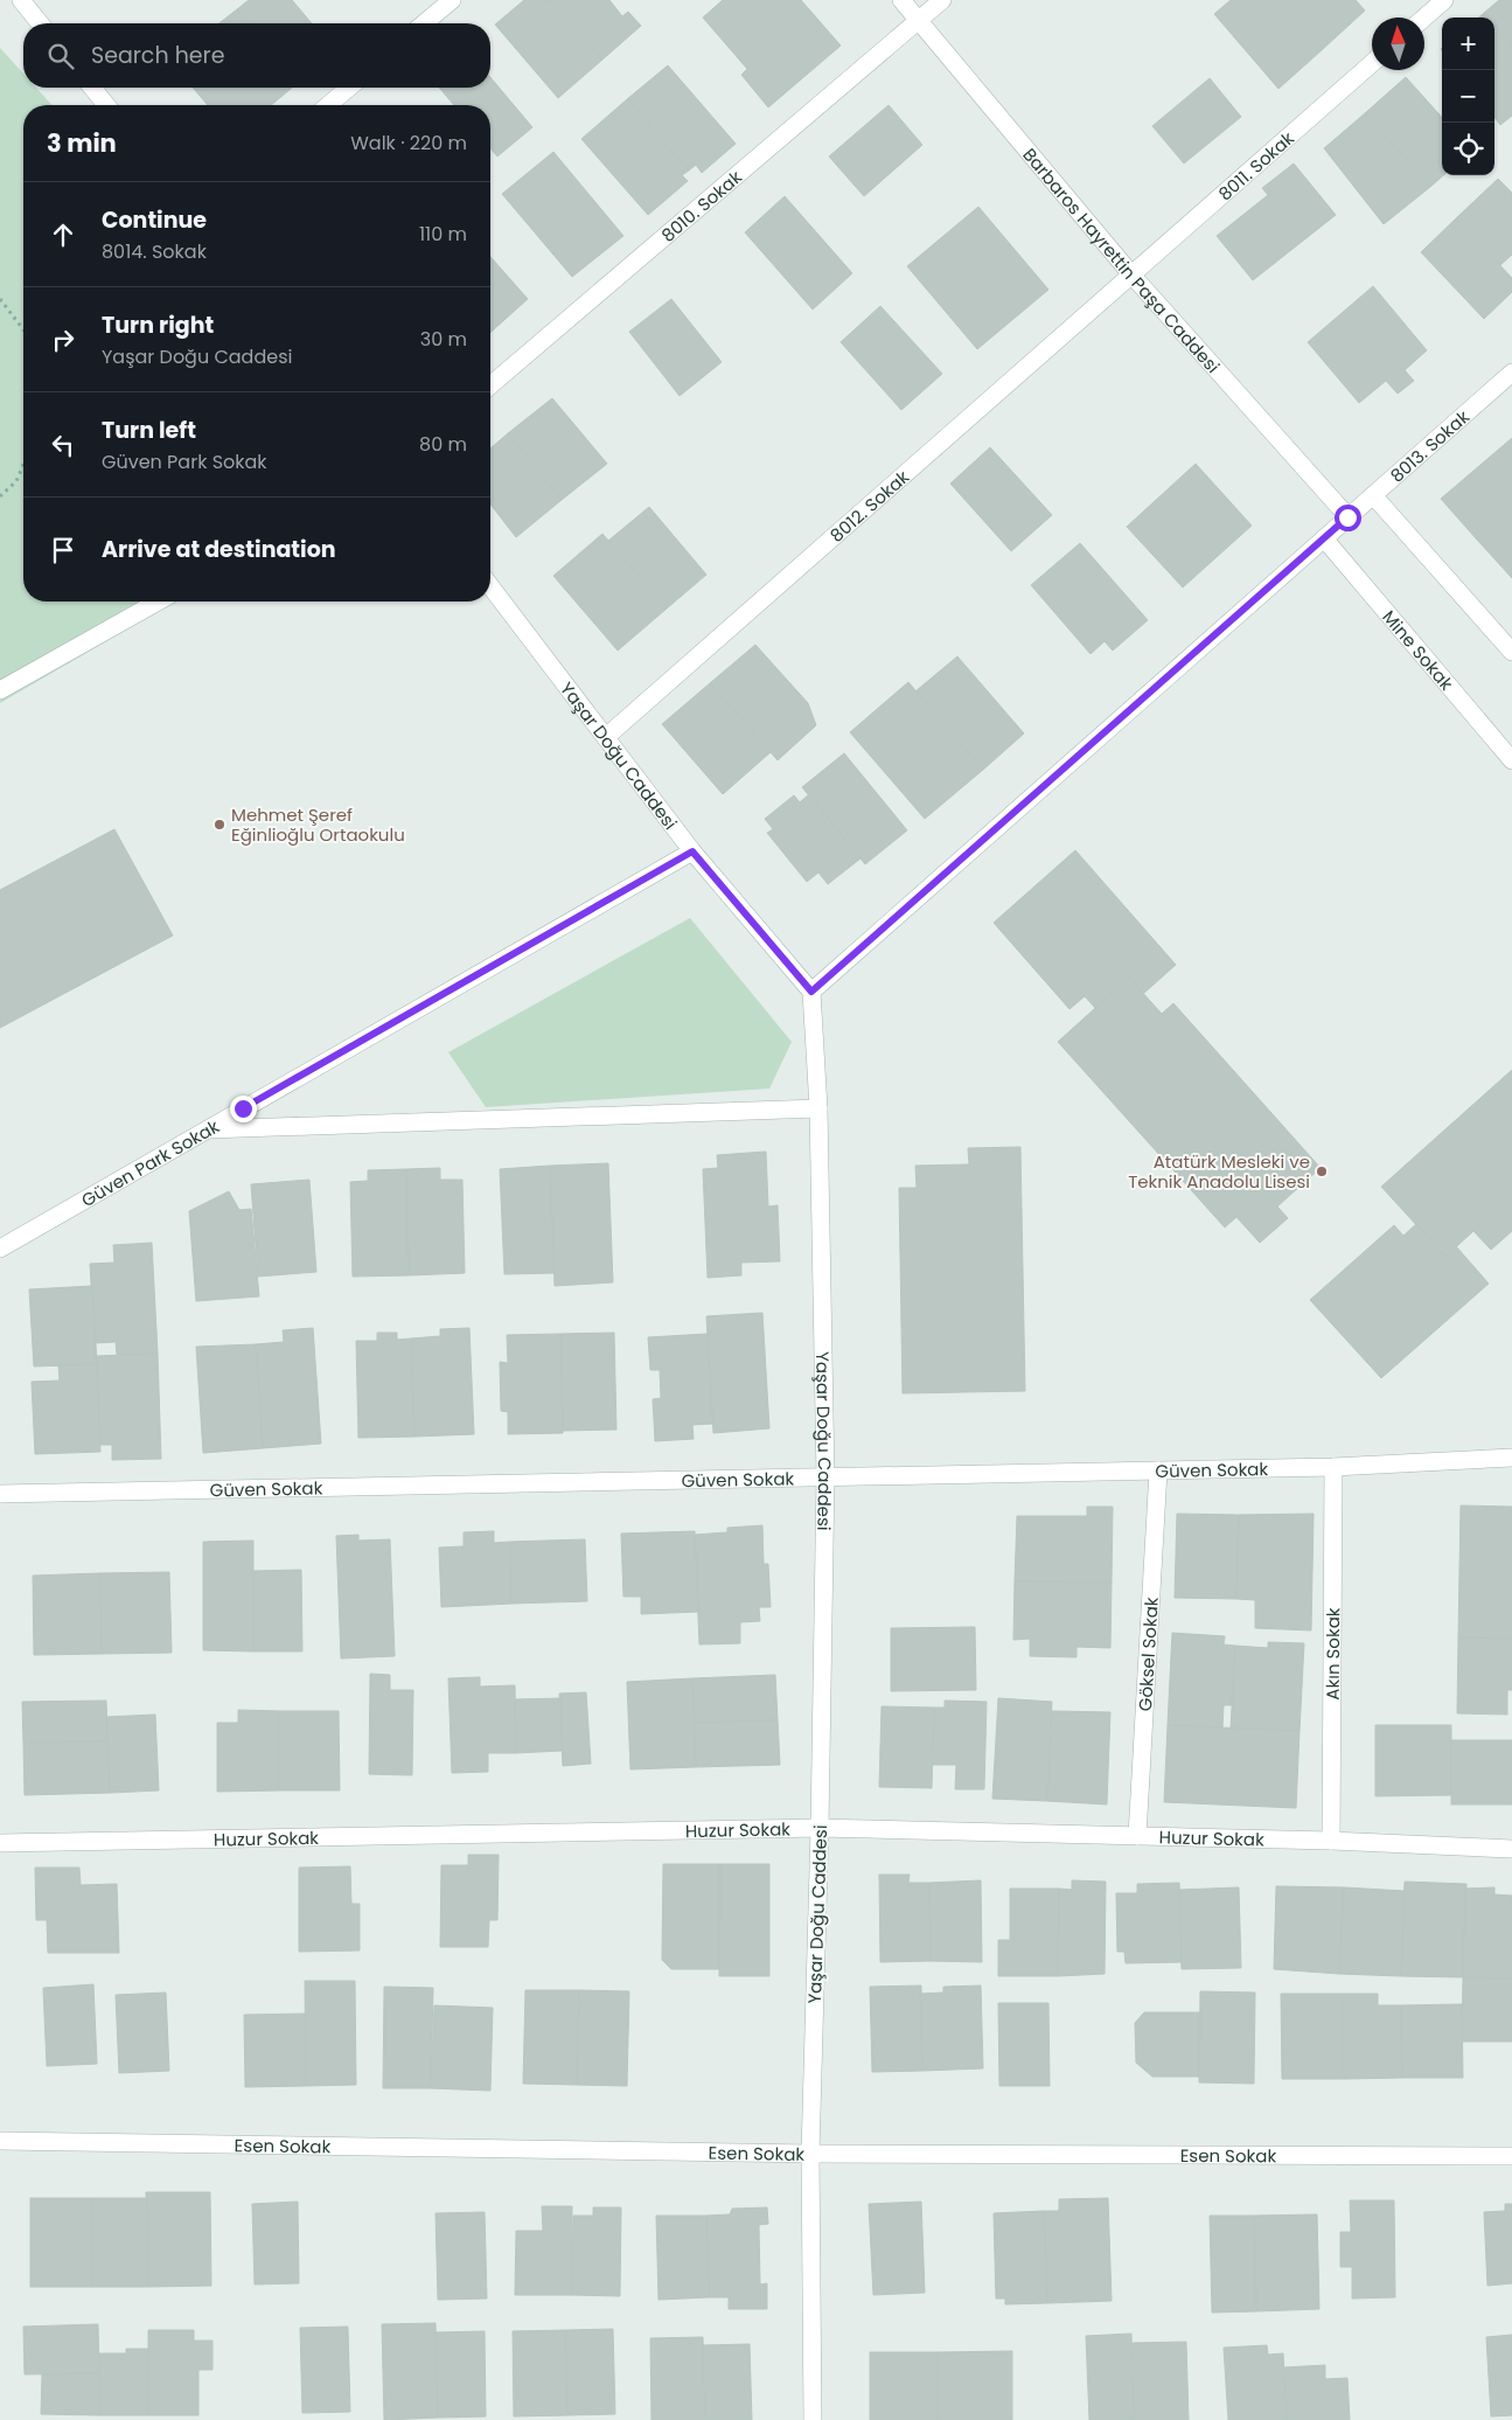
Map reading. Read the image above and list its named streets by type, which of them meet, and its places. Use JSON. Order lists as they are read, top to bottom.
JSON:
{
  "streets": {
    "street": [
      "8011. Sokak",
      "8010. Sokak",
      "Barbaros Hayrettin Paşa Caddesi",
      "8013. Sokak",
      "8012. Sokak",
      "Mine Sokak",
      "Yaşar Doğu Caddesi",
      "Güven Park Sokak",
      "Güven Sokak",
      "Göksel Sokak",
      "Akın Sokak",
      "Huzur Sokak",
      "Esen Sokak"
    ]
  },
  "crossings": [
    ["8011. Sokak", "Barbaros Hayrettin Paşa Caddesi"],
    ["8011. Sokak", "8012. Sokak"],
    ["8010. Sokak", "Barbaros Hayrettin Paşa Caddesi"],
    ["Barbaros Hayrettin Paşa Caddesi", "8013. Sokak"],
    ["Barbaros Hayrettin Paşa Caddesi", "8012. Sokak"],
    ["8013. Sokak", "Mine Sokak"],
    ["8013. Sokak", "Yaşar Doğu Caddesi"],
    ["8012. Sokak", "Yaşar Doğu Caddesi"],
    ["Yaşar Doğu Caddesi", "Güven Park Sokak"],
    ["Yaşar Doğu Caddesi", "Güven Sokak"],
    ["Yaşar Doğu Caddesi", "Huzur Sokak"],
    ["Yaşar Doğu Caddesi", "Esen Sokak"],
    ["Güven Sokak", "Göksel Sokak"],
    ["Güven Sokak", "Akın Sokak"],
    ["Göksel Sokak", "Huzur Sokak"],
    ["Akın Sokak", "Huzur Sokak"]
  ],
  "places": ["Mehmet Şeref Eğinlioğlu Ortaokulu", "Atatürk Mesleki ve Teknik Anadolu Lisesi"],
  "north": "top",
  "page": {
    "map_buttons": ["+", "−"],
    "search": "Search here",
    "heading": ["3 min", "Walk · 220 m"],
    "list": [
      ["Continue", "8014. Sokak", "110 m"],
      ["Turn right", "Yaşar Doğu Caddesi", "30 m"],
      ["Turn left", "Güven Park Sokak", "80 m"],
      "Arrive at destination"
    ]
  }
}
